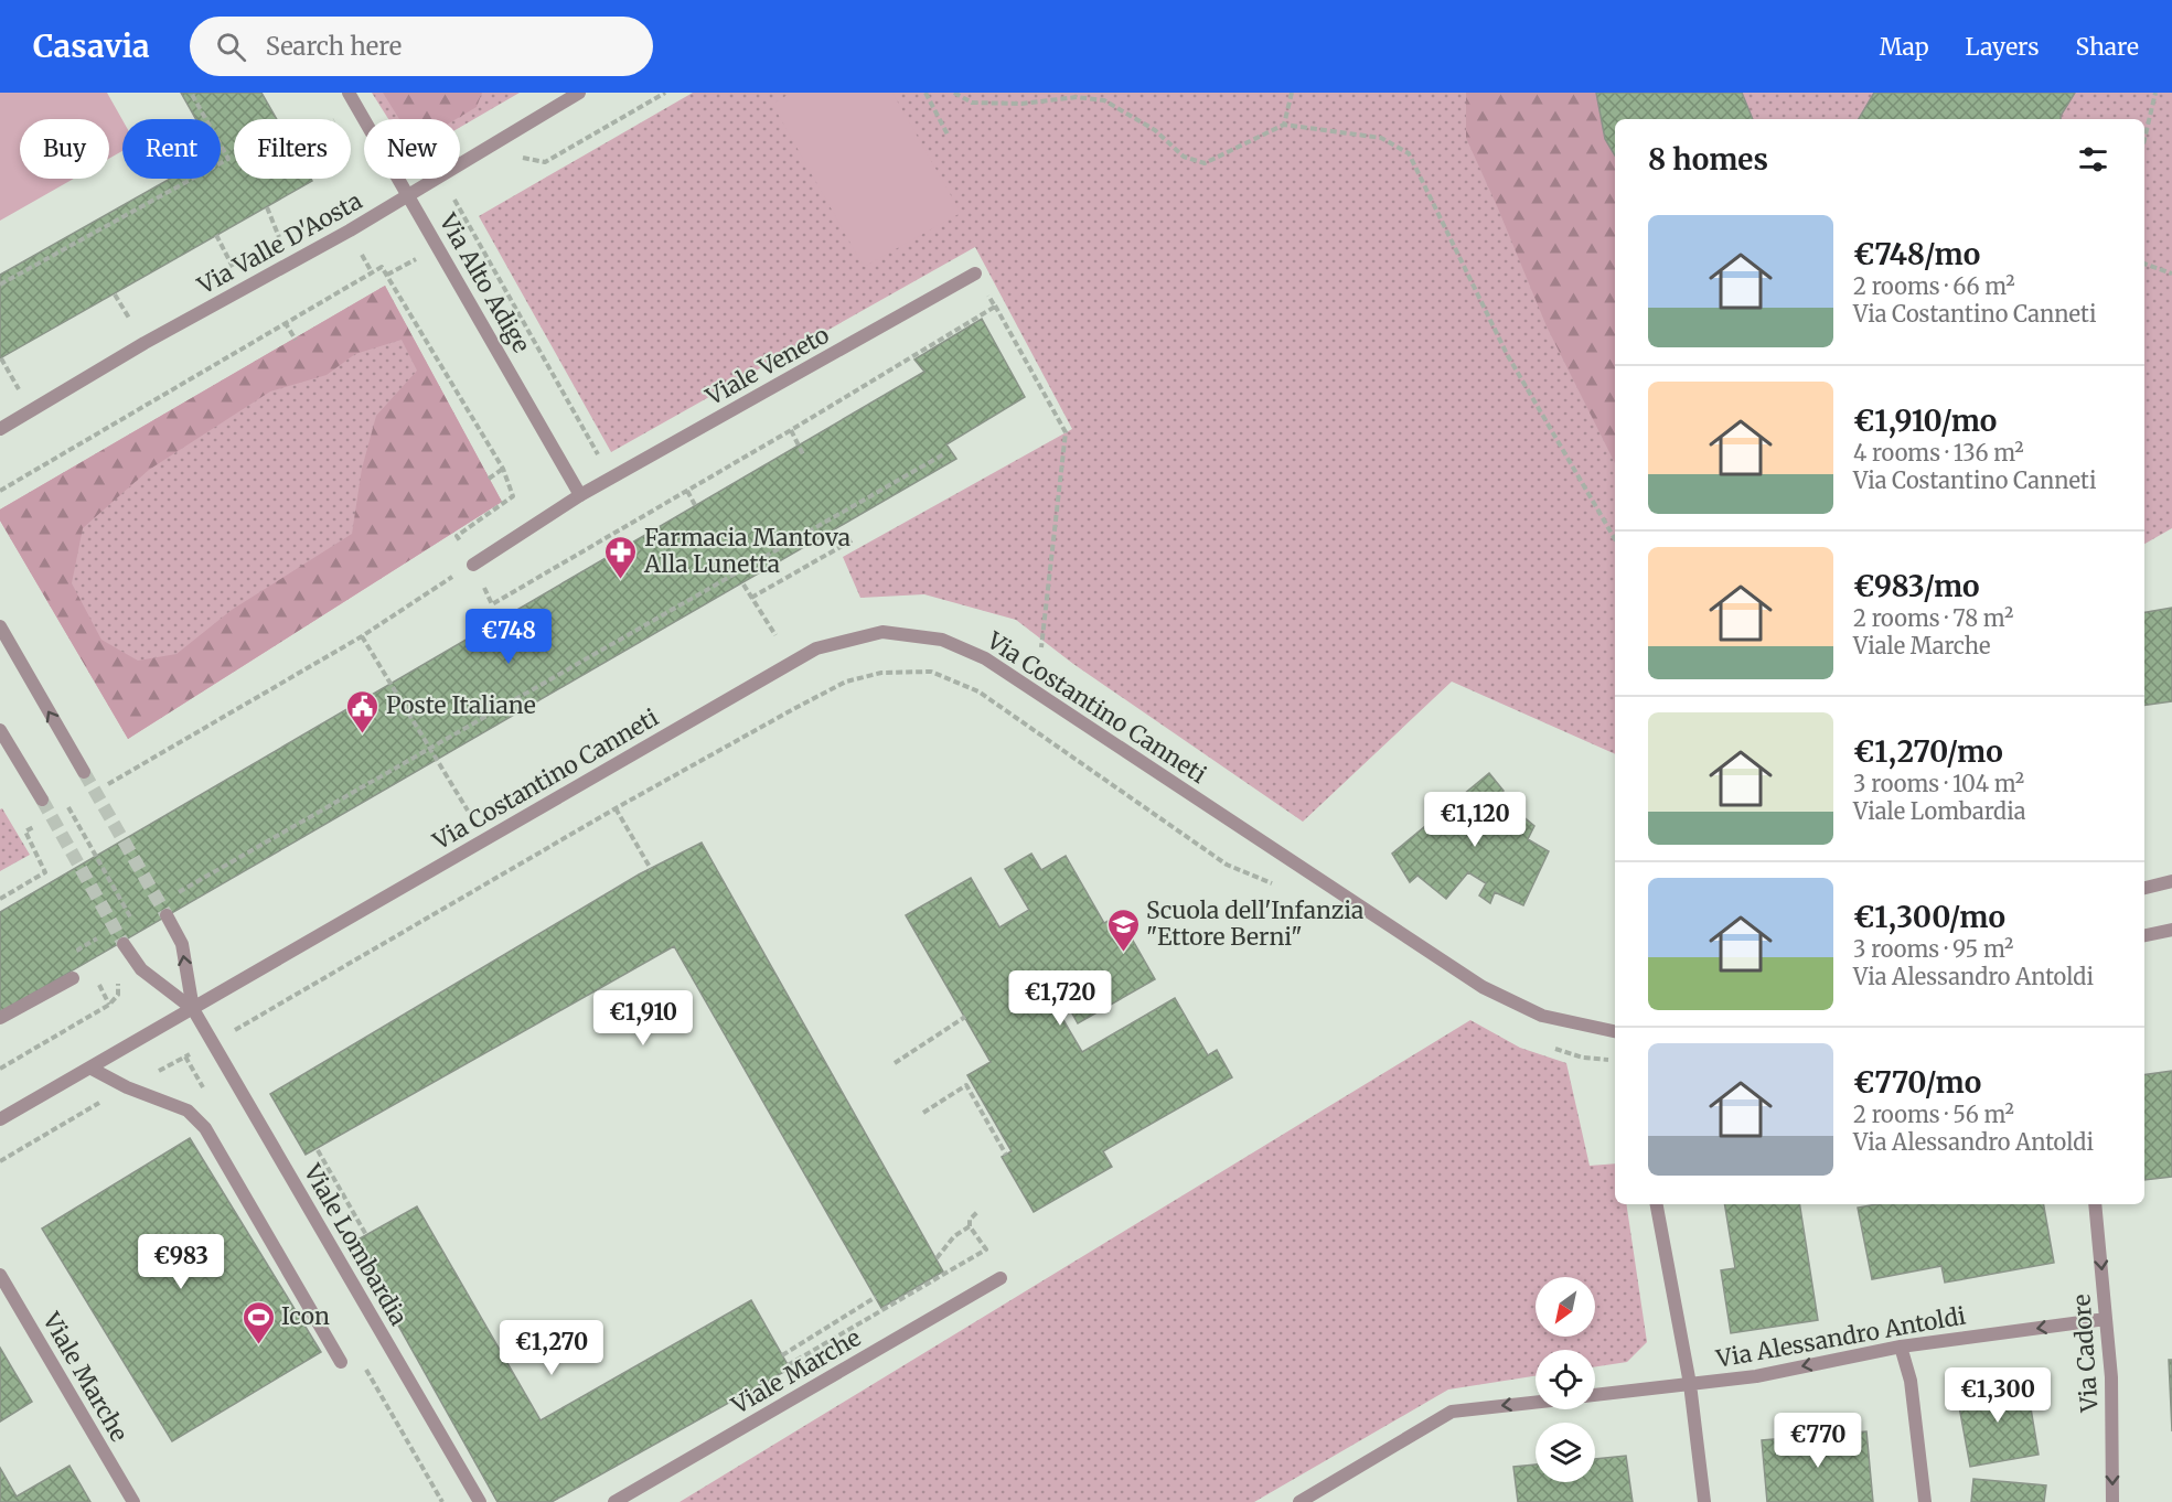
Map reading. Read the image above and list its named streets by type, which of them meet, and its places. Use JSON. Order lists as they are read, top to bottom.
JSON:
{
  "streets": {
    "street": [
      "Via Valle D'Aosta",
      "Via Alto Adige",
      "Viale Veneto",
      "Via Costantino Canneti",
      "Viale Lombardia",
      "Via Alessandro Antoldi",
      "Via Cadore",
      "Viale Marche"
    ]
  },
  "crossings": [
    ["Via Valle D'Aosta", "Via Alto Adige"],
    ["Via Alto Adige", "Viale Veneto"],
    ["Via Costantino Canneti", "Viale Lombardia"],
    ["Via Alessandro Antoldi", "Via Cadore"]
  ],
  "one_way": ["Via Alessandro Antoldi", "Via Cadore"],
  "places": {
    "pharmacy": ["Farmacia Mantova Alla Lunetta"],
    "public building": ["Poste Italiane"],
    "school or university": ["Scuola dell'Infanzia \"Ettore Berni\""],
    "sports": ["Icon"]
  },
  "north": "bottom left",
  "page": {
    "header": "Casavia",
    "search": "Search here",
    "nav": ["Map", "Layers", "Share"],
    "chip": [
      "Buy",
      "Rent",
      "Filters",
      "New"
    ],
    "heading": "8 homes",
    "list": [
      {
        "name": "€748/mo",
        "note": "2 rooms · 66 m² · Via Costantino Canneti"
      },
      {
        "name": "€1,910/mo",
        "note": "4 rooms · 136 m² · Via Costantino Canneti"
      },
      {
        "name": "€983/mo",
        "note": "2 rooms · 78 m² · Viale Marche"
      },
      {
        "name": "€1,270/mo",
        "note": "3 rooms · 104 m² · Viale Lombardia"
      },
      {
        "name": "€1,300/mo",
        "note": "3 rooms · 95 m² · Via Alessandro Antoldi"
      },
      {
        "name": "€770/mo",
        "note": "2 rooms · 56 m² · Via Alessandro Antoldi"
      }
    ],
    "price": [
      "€748",
      "€1,120",
      "€1,720",
      "€1,910",
      "€983",
      "€1,270",
      "€1,300",
      "€770"
    ]
  }
}
